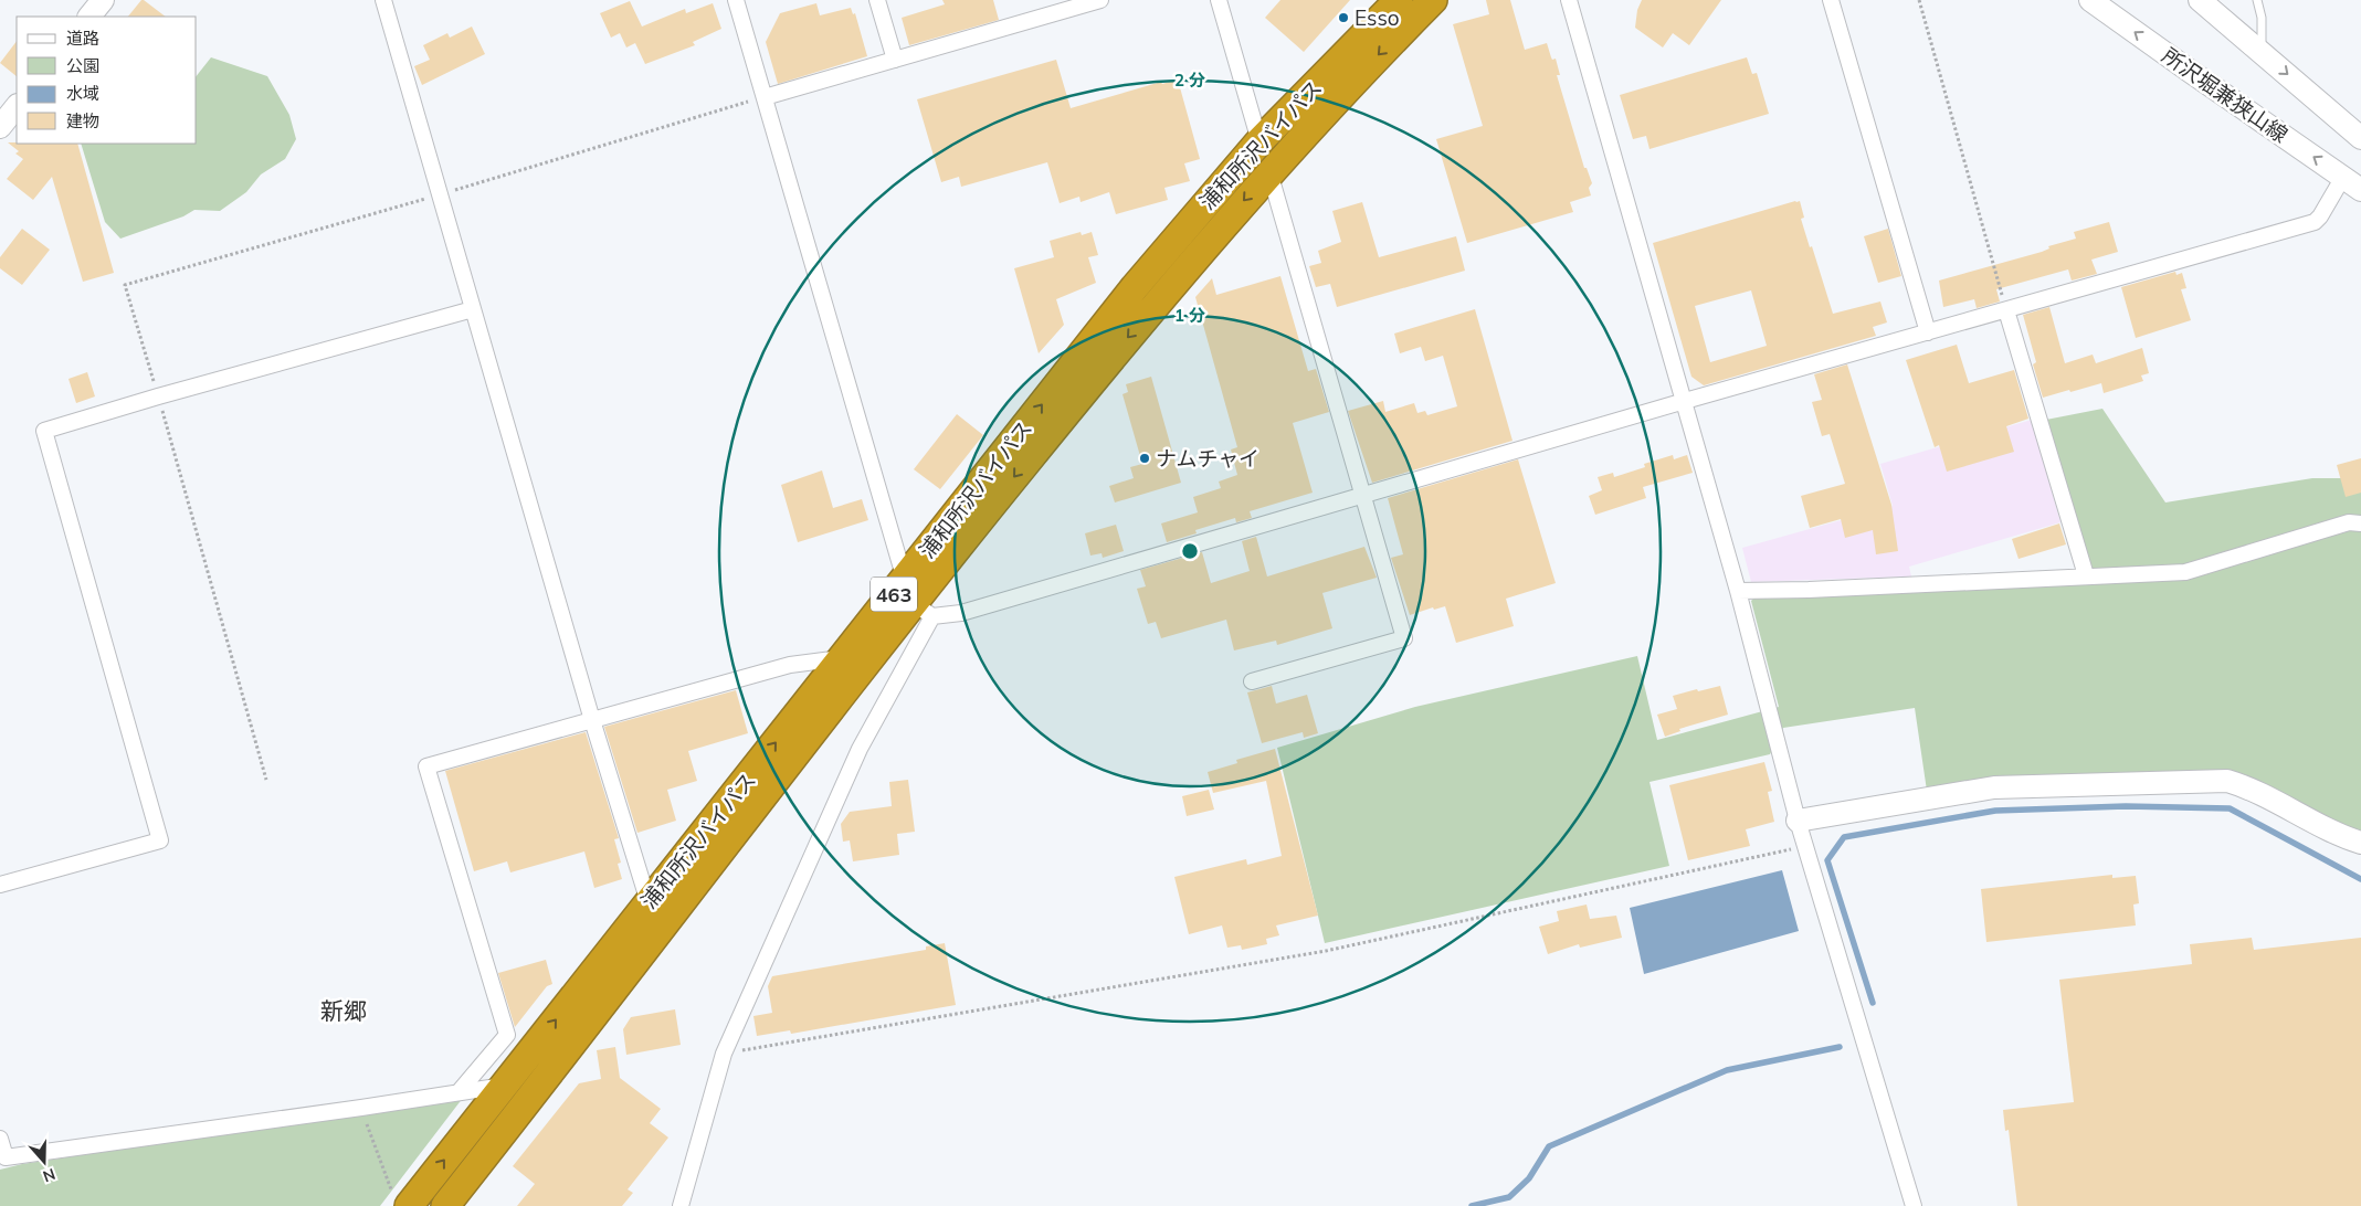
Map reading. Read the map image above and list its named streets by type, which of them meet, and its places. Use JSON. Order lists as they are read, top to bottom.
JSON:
{
  "streets": {
    "highway": ["浦和所沢バイパス", "463"],
    "street": ["所沢堀兼狭山線"]
  },
  "districts": ["新郷"],
  "places": ["Esso", "ナムチャイ"],
  "legend": [
    "道路",
    "公園",
    "水域",
    "建物"
  ],
  "north": "bottom",
  "rings": ["2 分", "1 分"]
}
